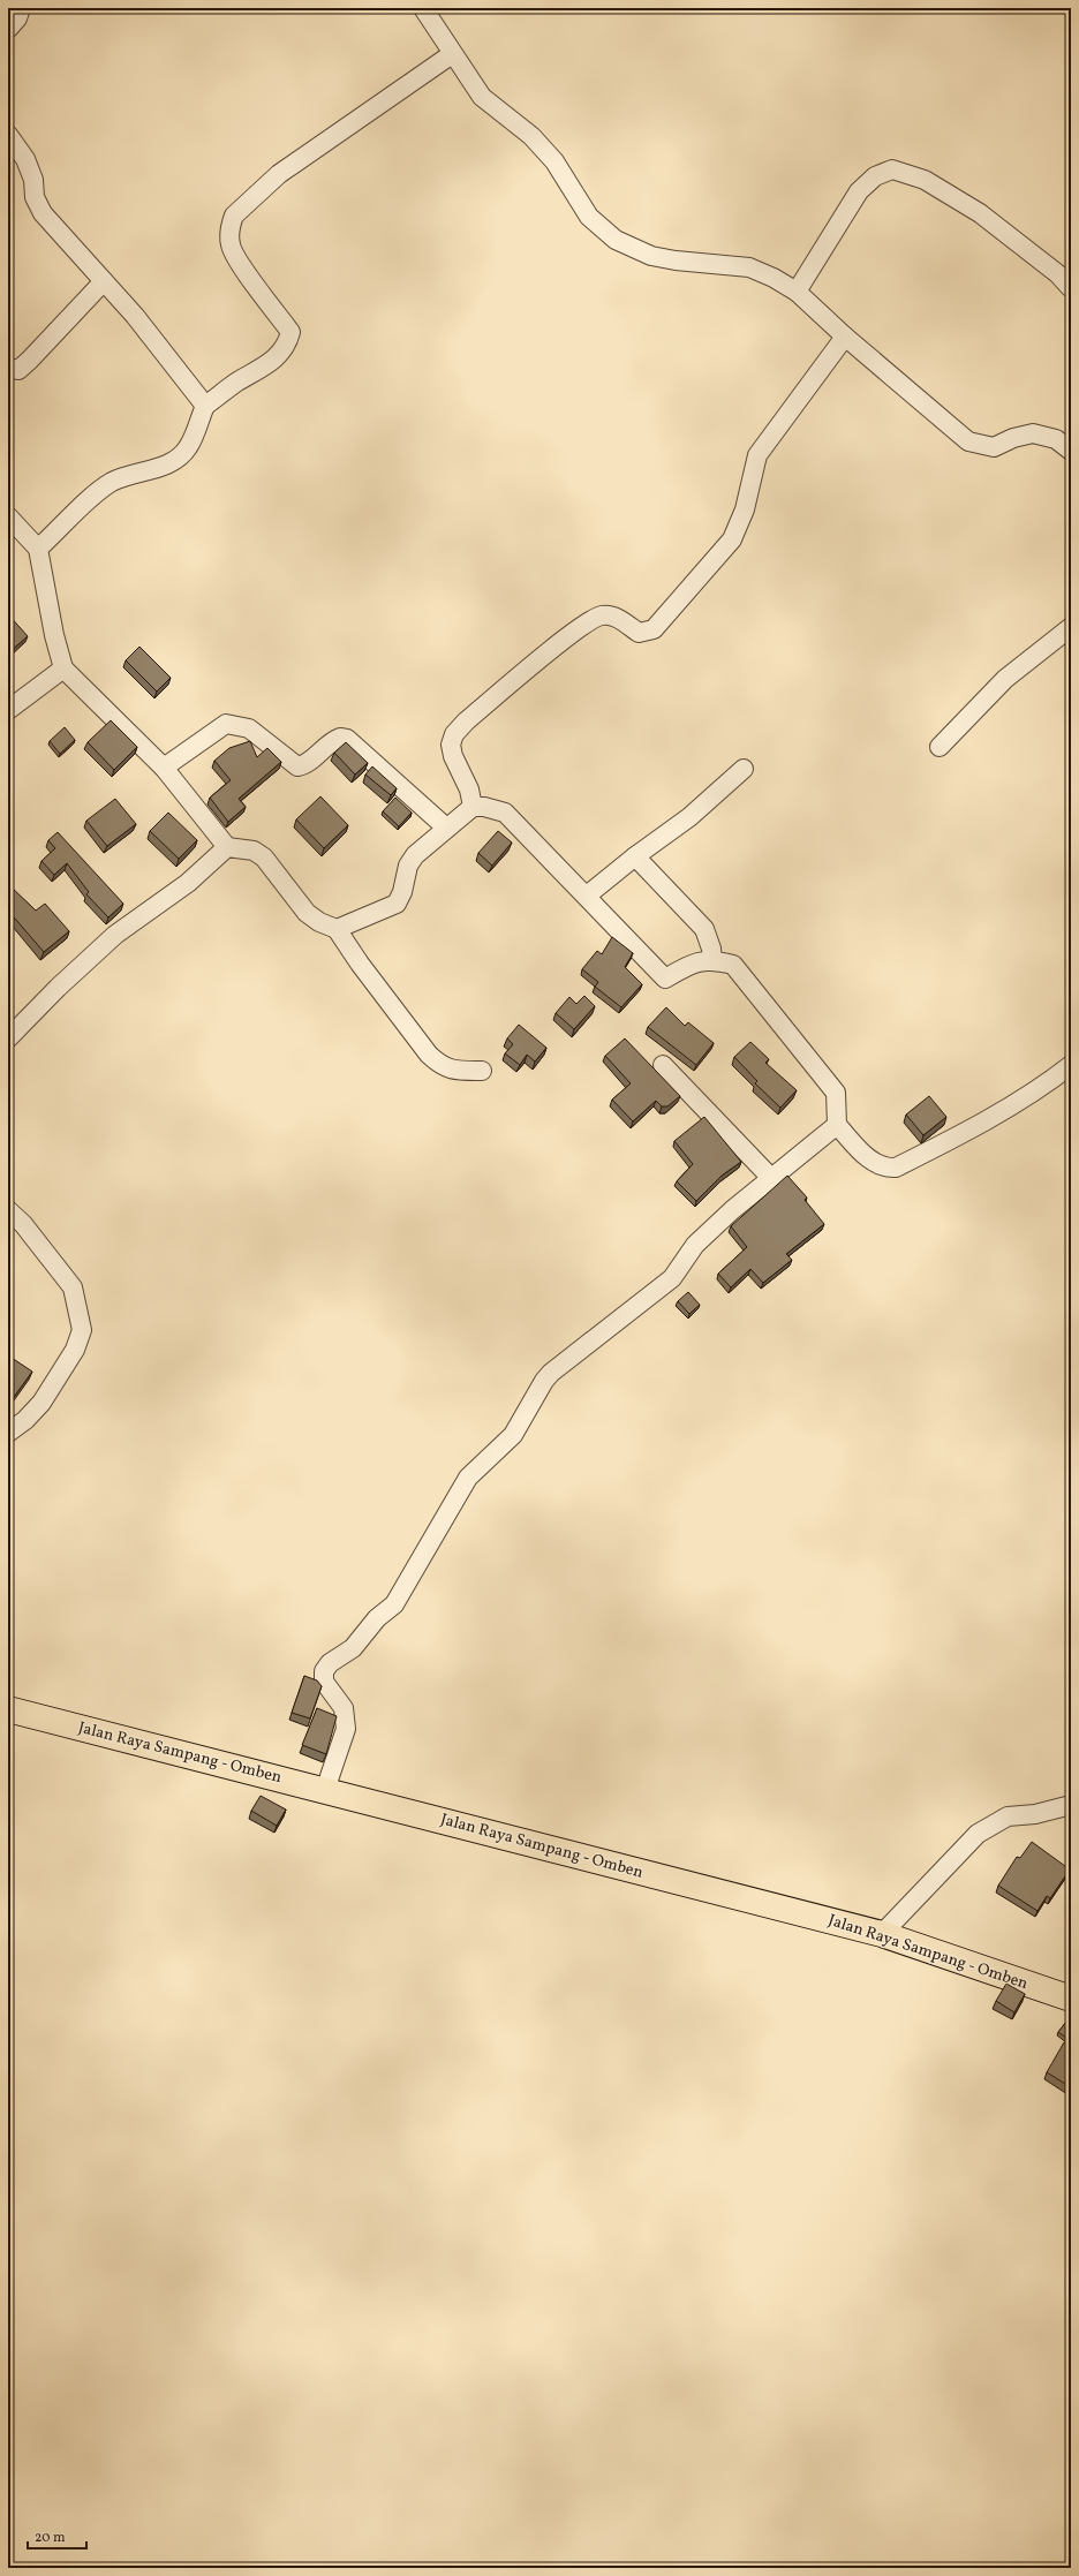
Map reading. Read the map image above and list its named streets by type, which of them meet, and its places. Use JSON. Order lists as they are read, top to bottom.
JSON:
{
  "streets": {
    "main road": ["Jalan Raya Sampang - Omben"]
  },
  "scale_bar": "20 m"
}
